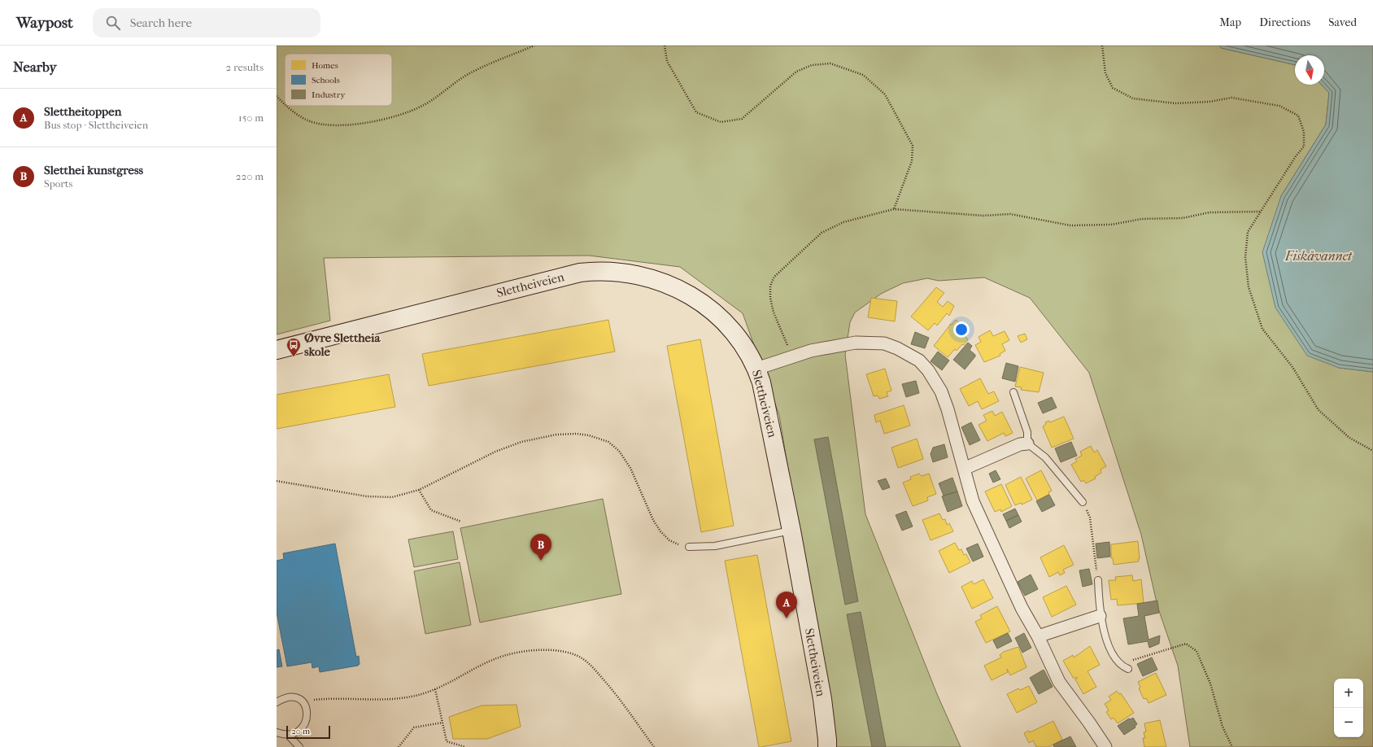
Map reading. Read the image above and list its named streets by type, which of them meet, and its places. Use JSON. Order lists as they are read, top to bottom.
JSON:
{
  "streets": {
    "street": ["Slettheiveien"]
  },
  "water": ["Fiskåvannet"],
  "places": {
    "bus stop": ["Øvre Slettheia skole"]
  },
  "legend": ["Homes", "Schools", "Industry"],
  "scale_bar": "20 m",
  "north": "bottom",
  "page": {
    "header": "Waypost",
    "search": "Search here",
    "nav": ["Map", "Directions", "Saved"],
    "heading": ["Nearby", "2 results"],
    "list": [
      {
        "mark": "A",
        "name": "Slettheitoppen",
        "note": "Bus stop · Slettheiveien",
        "value": "150 m"
      },
      {
        "mark": "B",
        "name": "Sletthei kunstgress",
        "note": "Sports",
        "value": "220 m"
      }
    ],
    "pins": ["B", "A"],
    "map_buttons": ["+", "−"],
    "scale": "20 m"
  }
}
